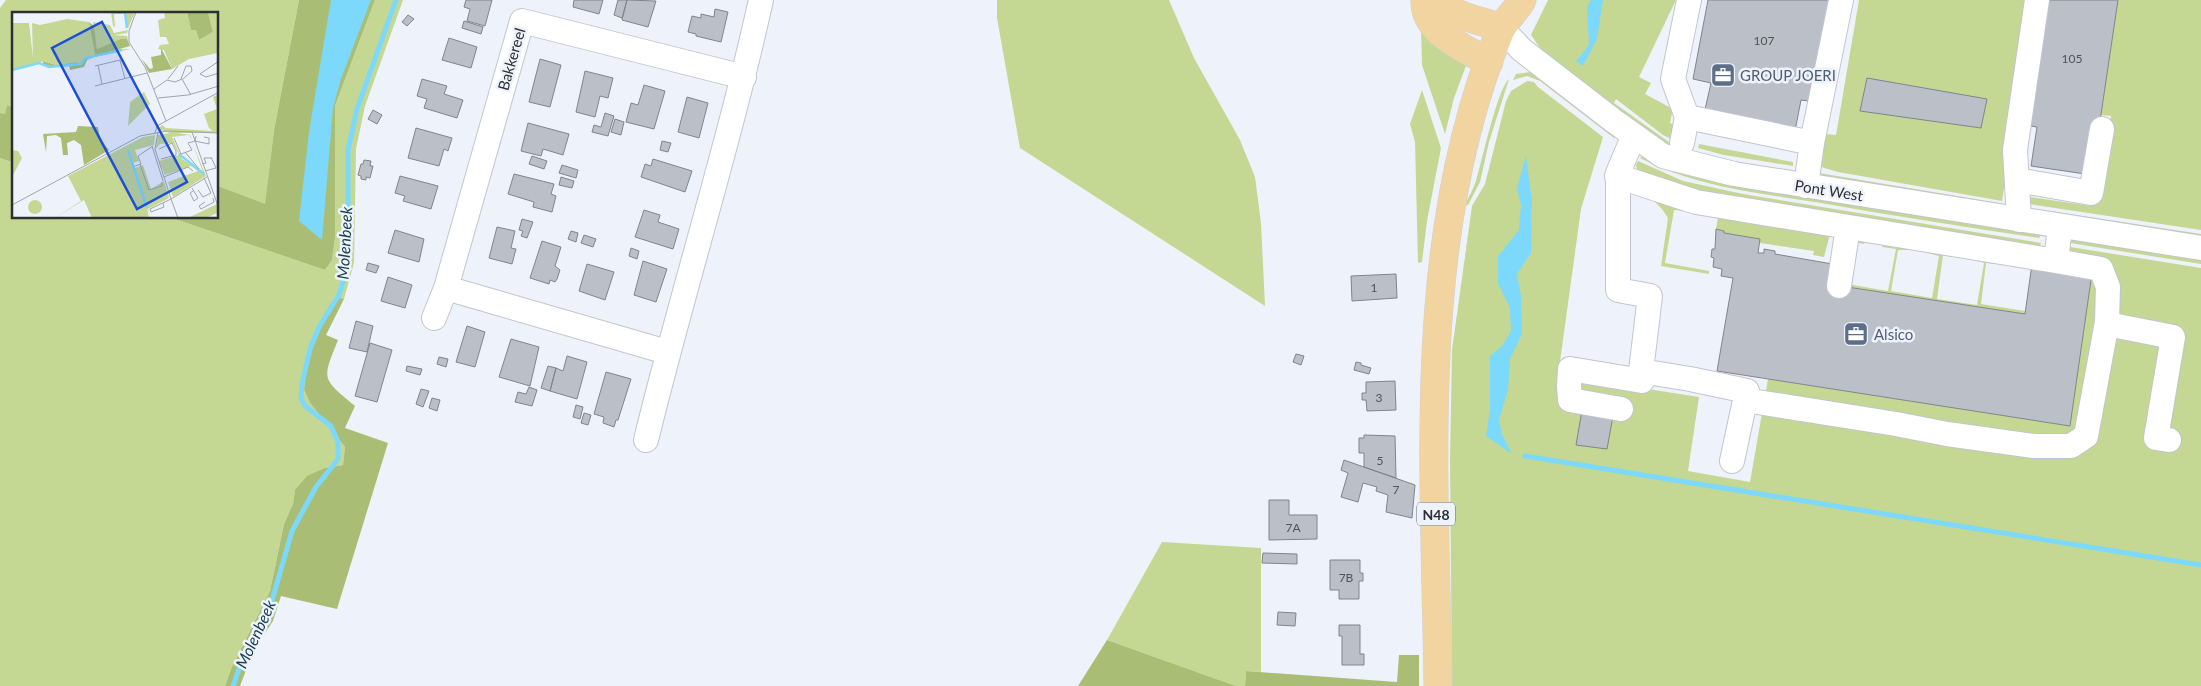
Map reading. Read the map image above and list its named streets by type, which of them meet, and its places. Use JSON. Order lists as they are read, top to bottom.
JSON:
{
  "streets": {
    "main road": ["N48"],
    "street": ["Bakkereel", "Pont West"]
  },
  "crossings": [
    ["Pont West", "N48"]
  ],
  "water": ["Molenbeek"],
  "places": {
    "office": ["GROUP JOERI", "Alsico"]
  },
  "house_numbers": [
    "107",
    "105",
    "1",
    "3",
    "5",
    "7",
    "7A",
    "7B"
  ]
}
